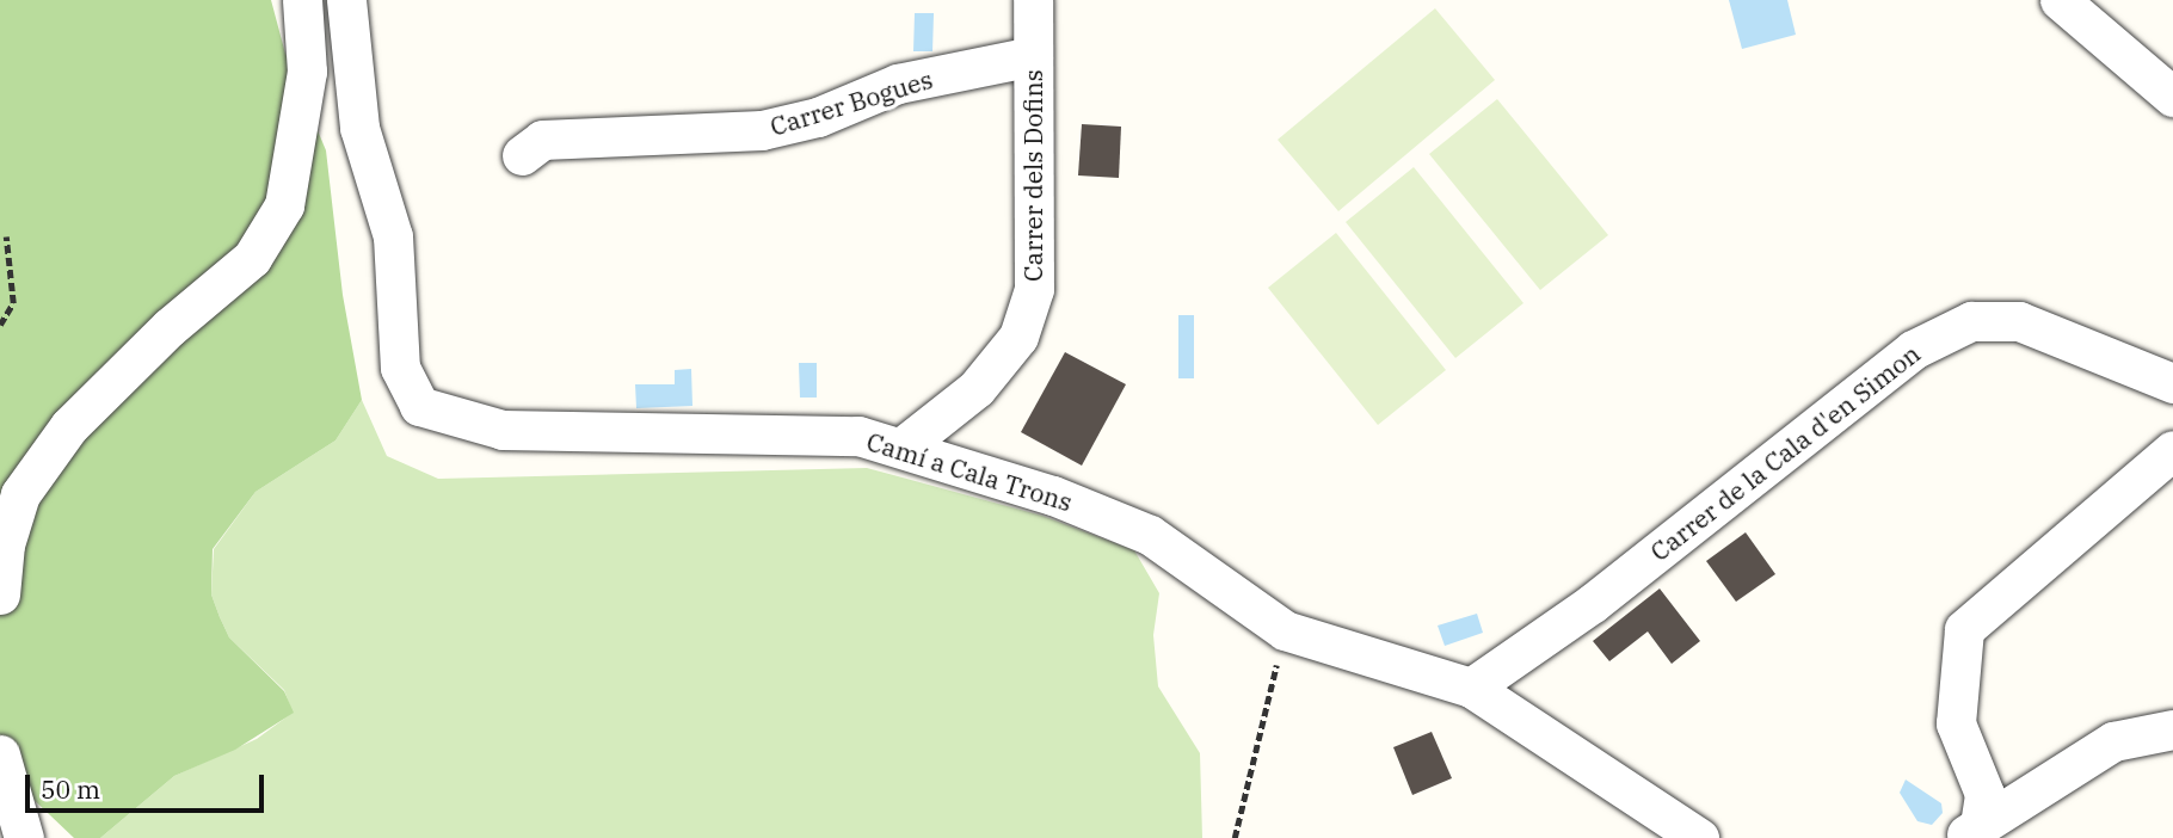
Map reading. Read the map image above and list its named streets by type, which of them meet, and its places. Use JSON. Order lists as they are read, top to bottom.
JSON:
{
  "streets": {
    "street": [
      "Carrer Bogues",
      "Carrer dels Dofins",
      "Carrer de la Cala d'en Simon",
      "Camí a Cala Trons"
    ]
  },
  "crossings": [
    ["Carrer Bogues", "Carrer dels Dofins"],
    ["Carrer dels Dofins", "Camí a Cala Trons"],
    ["Carrer de la Cala d'en Simon", "Camí a Cala Trons"]
  ],
  "scale_bar": "50 m"
}
